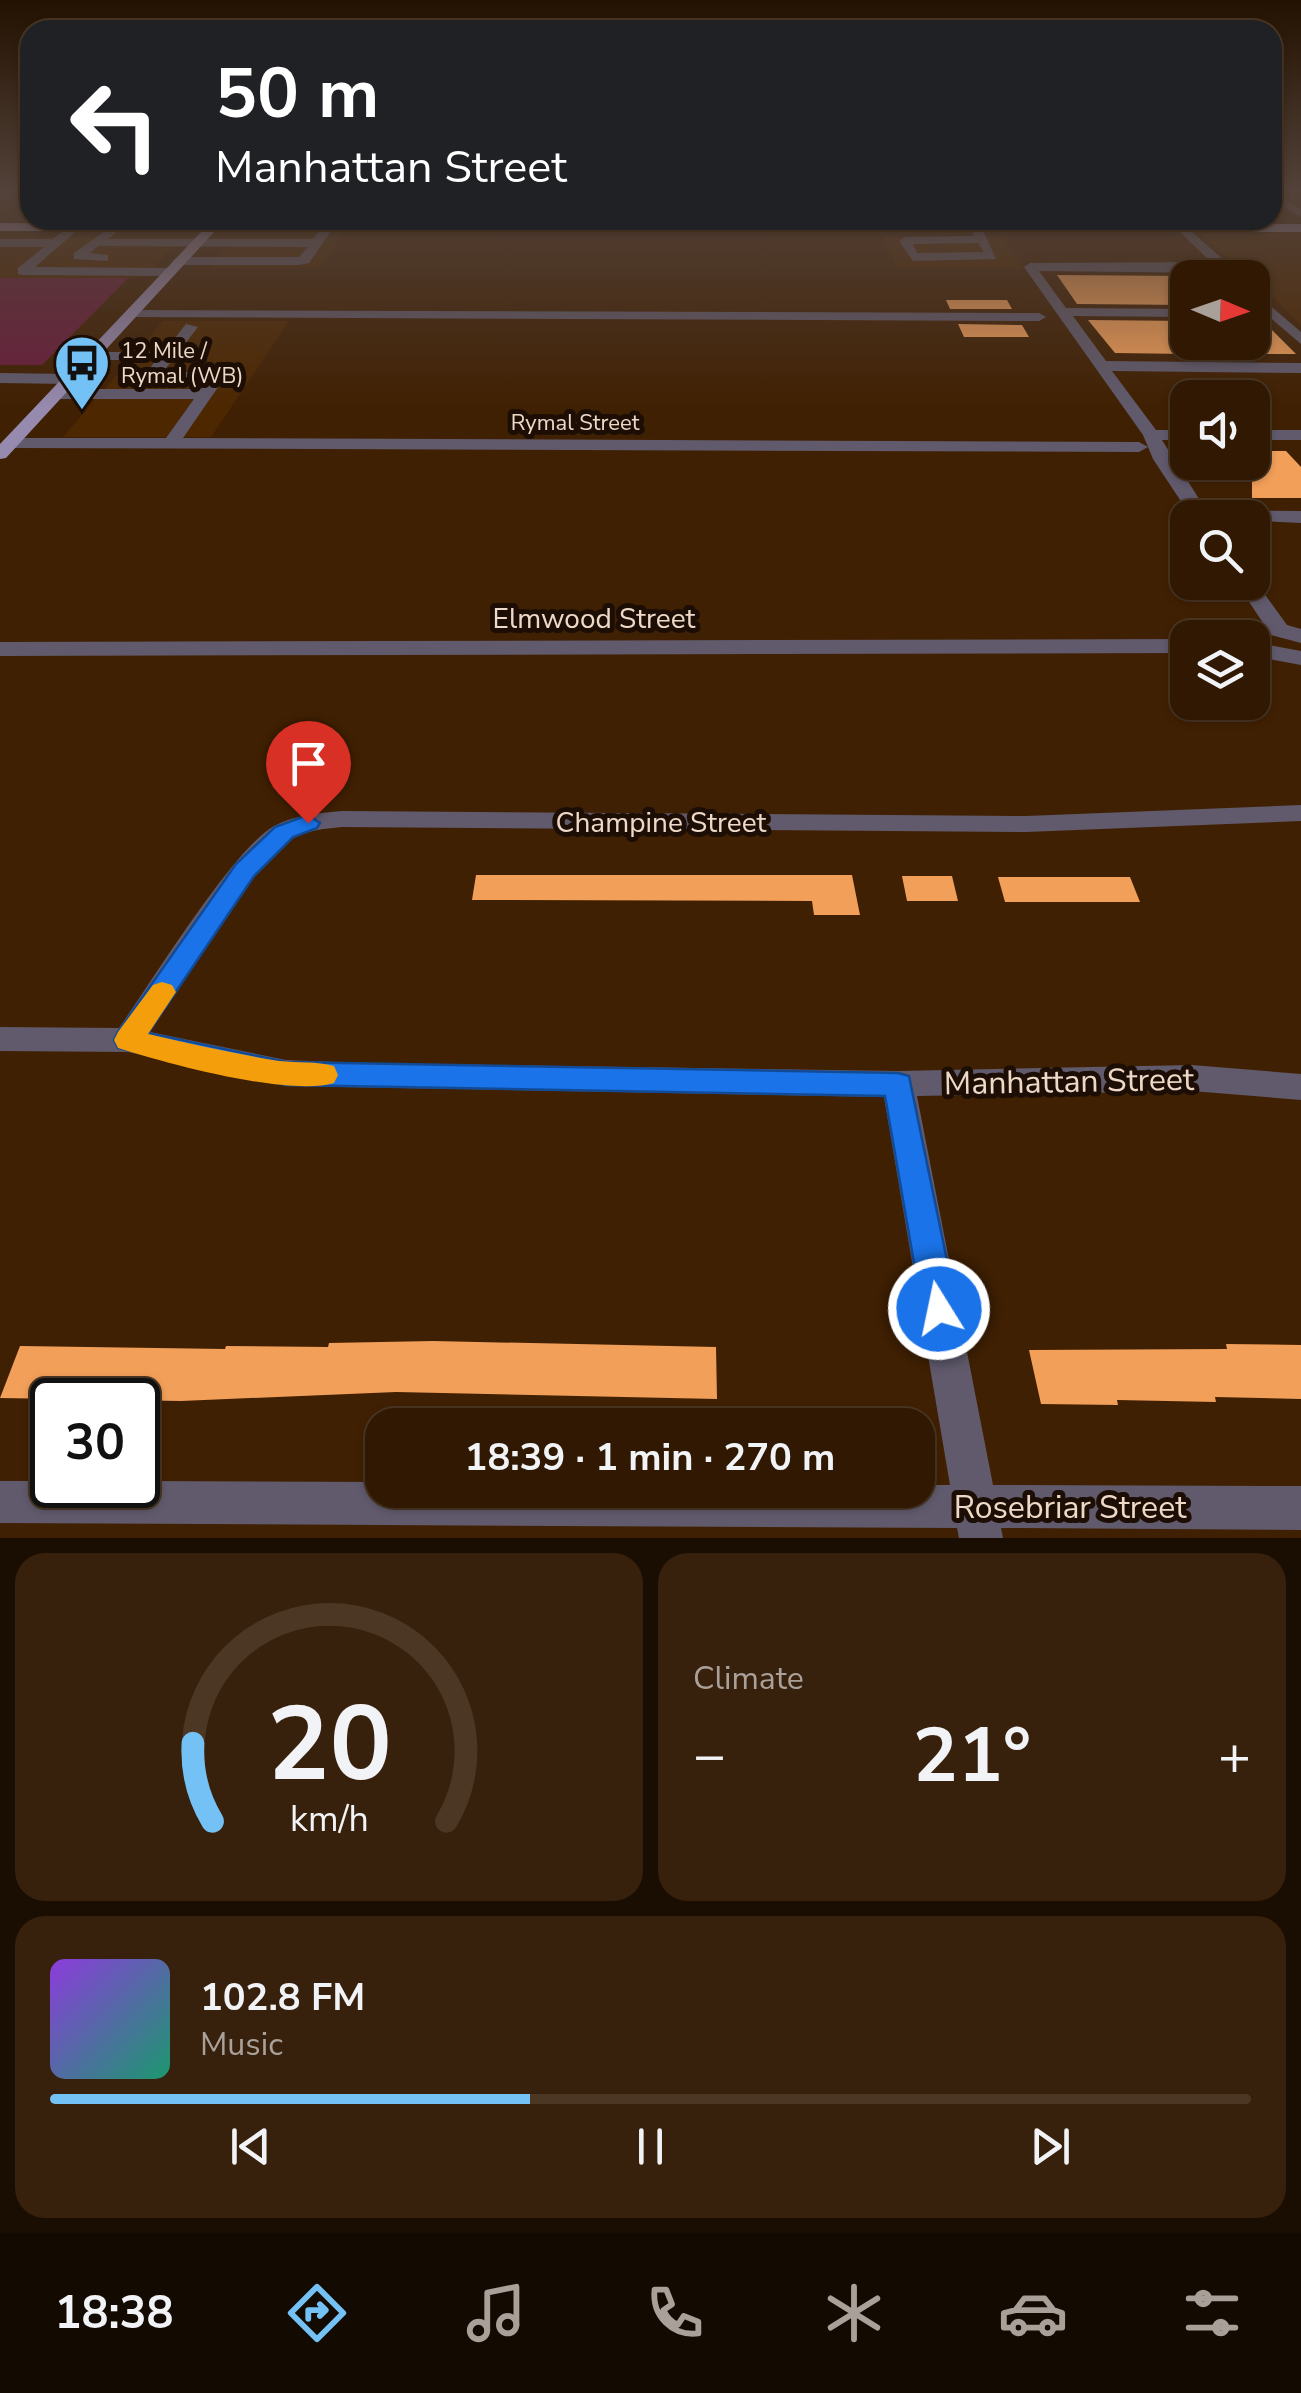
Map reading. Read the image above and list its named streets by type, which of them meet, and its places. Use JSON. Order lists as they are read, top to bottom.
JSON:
{
  "streets": {
    "street": [
      "Rymal Street",
      "Elmwood Street",
      "Champine Street",
      "Manhattan Street",
      "Rosebriar Street"
    ]
  },
  "crossings": [
    ["Champine Street", "Manhattan Street"]
  ],
  "places": {
    "bus stop": ["12 Mile / Rymal (WB)"]
  },
  "north": "right",
  "page": {
    "turn": ["50 m", "Manhattan Street"],
    "limit": "30",
    "trip": "18:39 · 1 min · 270 m",
    "tile": "Climate",
    "heat": ["−", "21°", "+"],
    "song": ["102.8 FM", "Music"],
    "tabs": "18:38",
    "gauge": ["20", "km/h"]
  }
}
